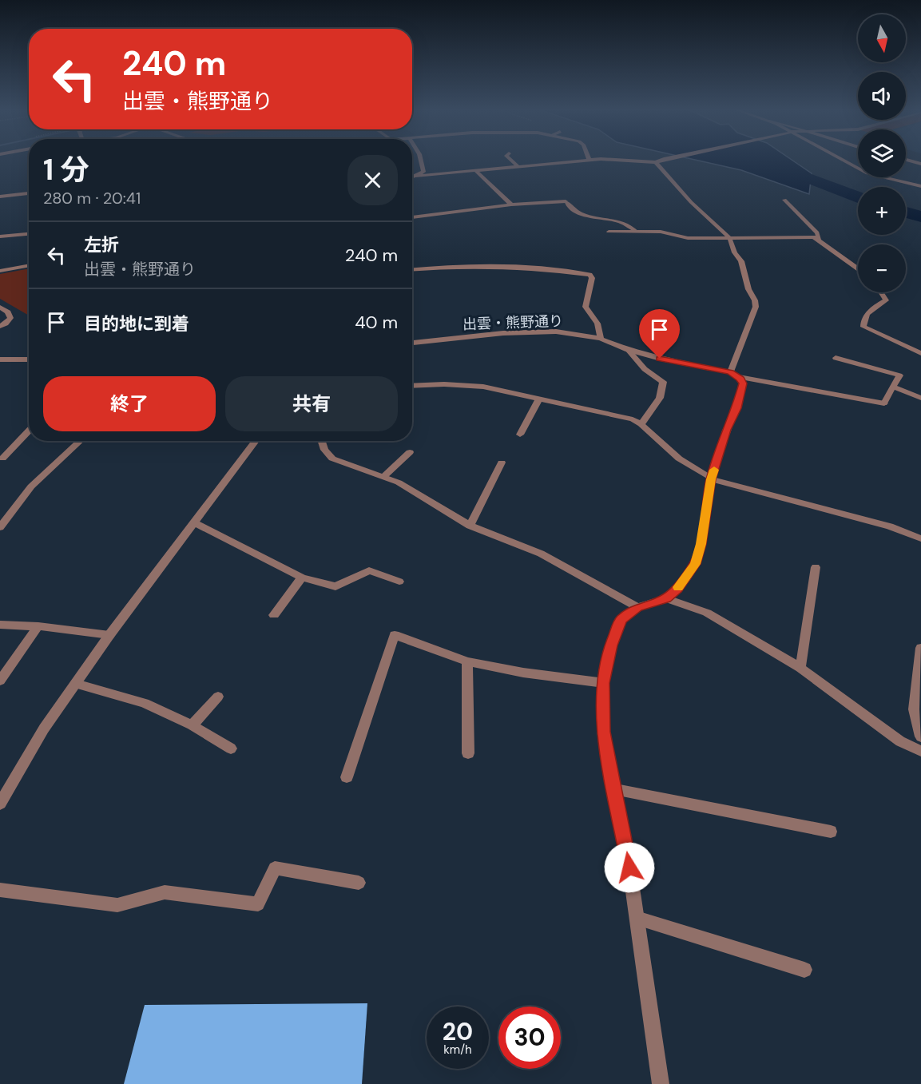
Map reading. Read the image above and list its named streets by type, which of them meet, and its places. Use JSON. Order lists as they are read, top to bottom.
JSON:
{
  "streets": {
    "street": ["出雲・熊野通り"]
  },
  "north": "bottom",
  "page": {
    "map_buttons": ["+", "−"],
    "turn": ["240 m", "出雲・熊野通り"],
    "heading": ["1 分", "280 m · 20:41"],
    "list": [
      {
        "name": "左折",
        "note": "出雲・熊野通り",
        "value": "240 m"
      },
      {
        "name": "目的地に到着",
        "value": "40 m"
      }
    ],
    "buttons": ["終了", "共有"],
    "speed": "20 km/h",
    "limit": "30"
  }
}
